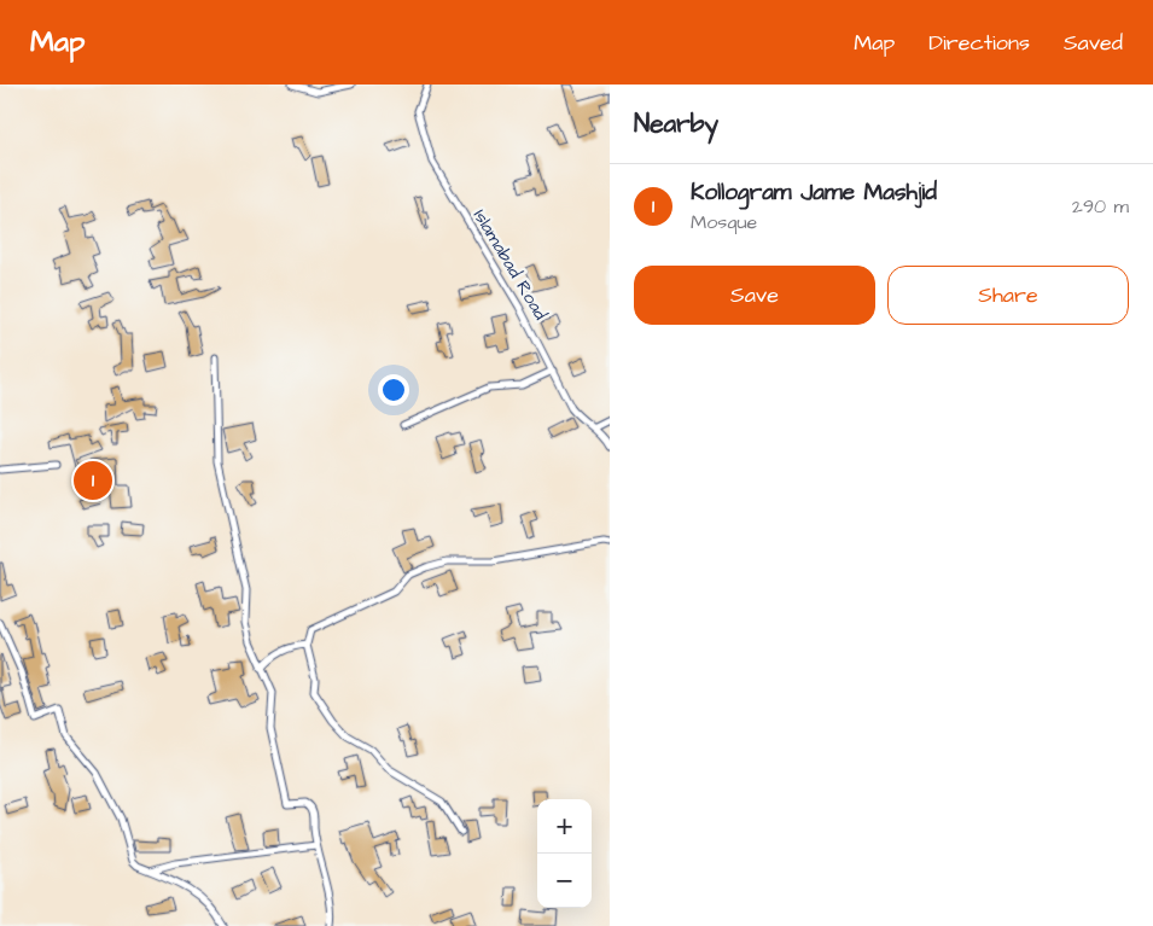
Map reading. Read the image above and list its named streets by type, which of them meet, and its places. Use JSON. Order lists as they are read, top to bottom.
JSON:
{
  "streets": {
    "street": ["Islamabad Road"]
  },
  "page": {
    "header": "Map",
    "nav": ["Map", "Directions", "Saved"],
    "heading": "Nearby",
    "list": [
      {
        "mark": "1",
        "name": "Kollogram Jame Mashjid",
        "note": "Mosque",
        "value": "290 m"
      }
    ],
    "buttons": ["Save", "Share"],
    "pins": "1",
    "map_buttons": ["+", "−"]
  }
}
